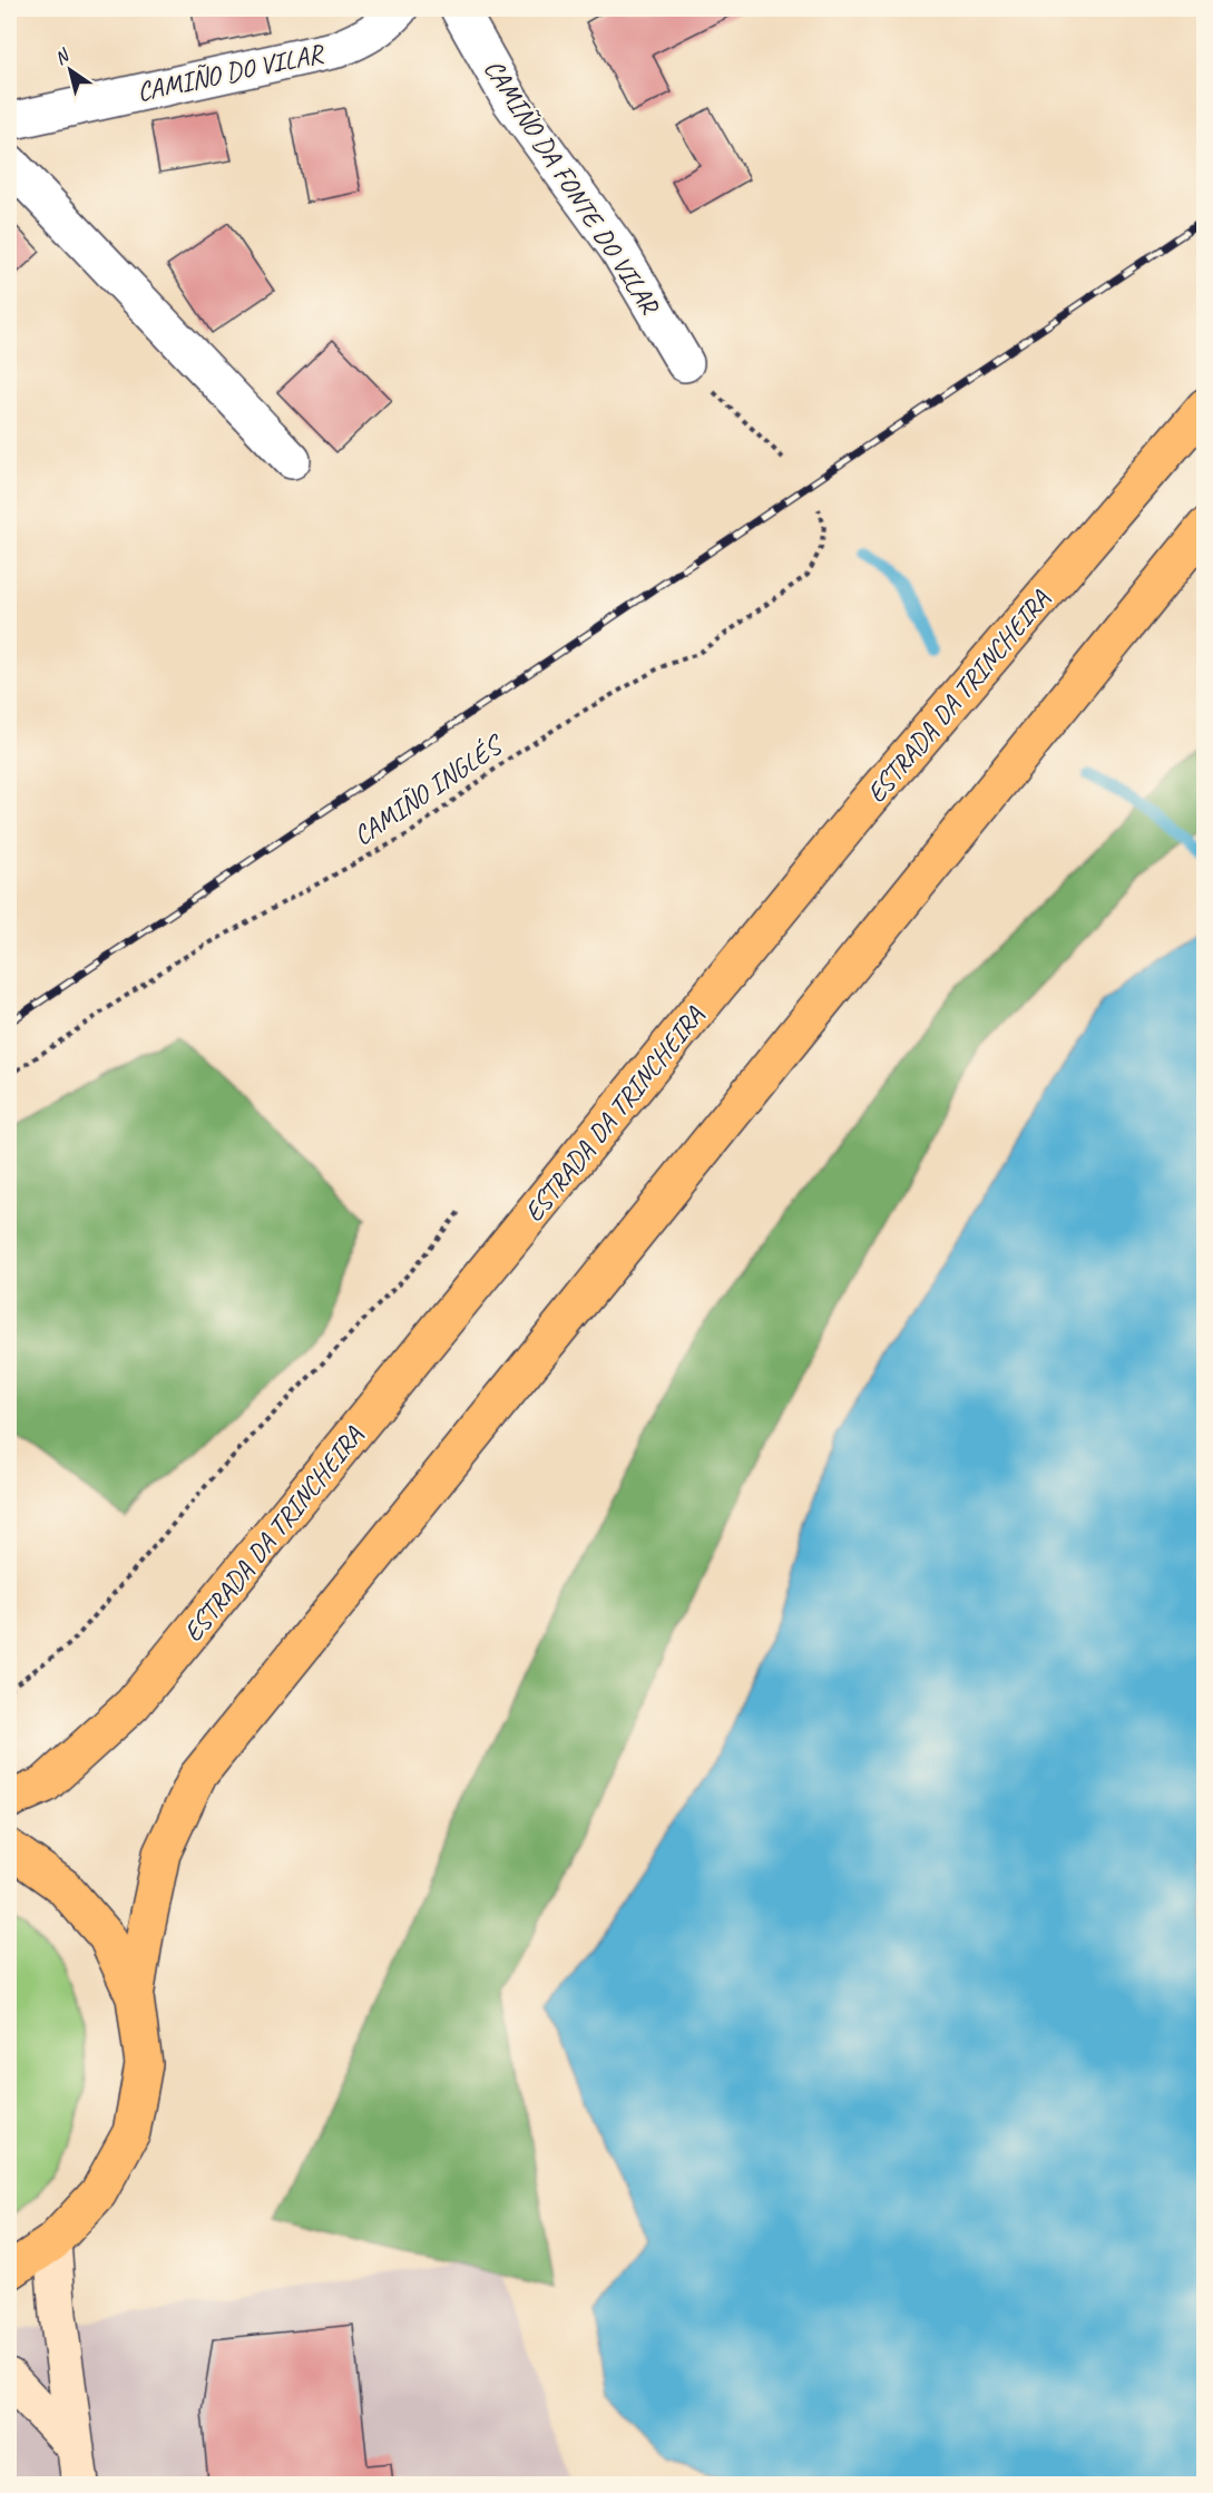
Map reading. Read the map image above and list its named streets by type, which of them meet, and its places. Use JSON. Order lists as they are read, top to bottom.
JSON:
{
  "streets": {
    "highway": ["ESTRADA DA TRINCHEIRA"],
    "street": ["CAMIÑO DO VILAR", "CAMIÑO DA FONTE DO VILAR"],
    "path": ["CAMIÑO INGLÉS"]
  },
  "north": "top left"
}
